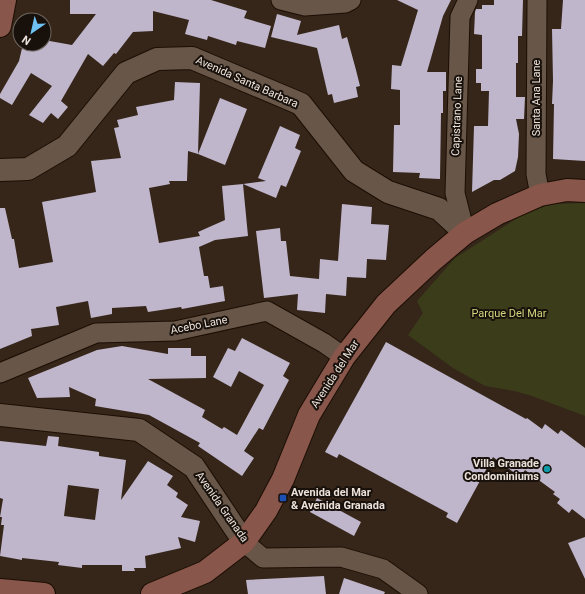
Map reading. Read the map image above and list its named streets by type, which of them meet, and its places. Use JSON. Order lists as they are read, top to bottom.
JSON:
{
  "streets": {
    "main road": ["Avenida del Mar"],
    "street": [
      "Avenida Santa Barbara",
      "Santa Ana Lane",
      "Capistrano Lane",
      "Acebo Lane",
      "Avenida Granada"
    ]
  },
  "crossings": [
    ["Avenida Santa Barbara", "Capistrano Lane"],
    ["Avenida Santa Barbara", "Avenida del Mar"],
    ["Santa Ana Lane", "Avenida del Mar"],
    ["Capistrano Lane", "Avenida del Mar"],
    ["Acebo Lane", "Avenida del Mar"],
    ["Avenida del Mar", "Avenida Granada"]
  ],
  "parks": ["Parque Del Mar"],
  "places": {
    "other": ["Villa Granade Condominiums"],
    "transit": ["Avenida del Mar & Avenida Granada"]
  },
  "north": "bottom left"
}
